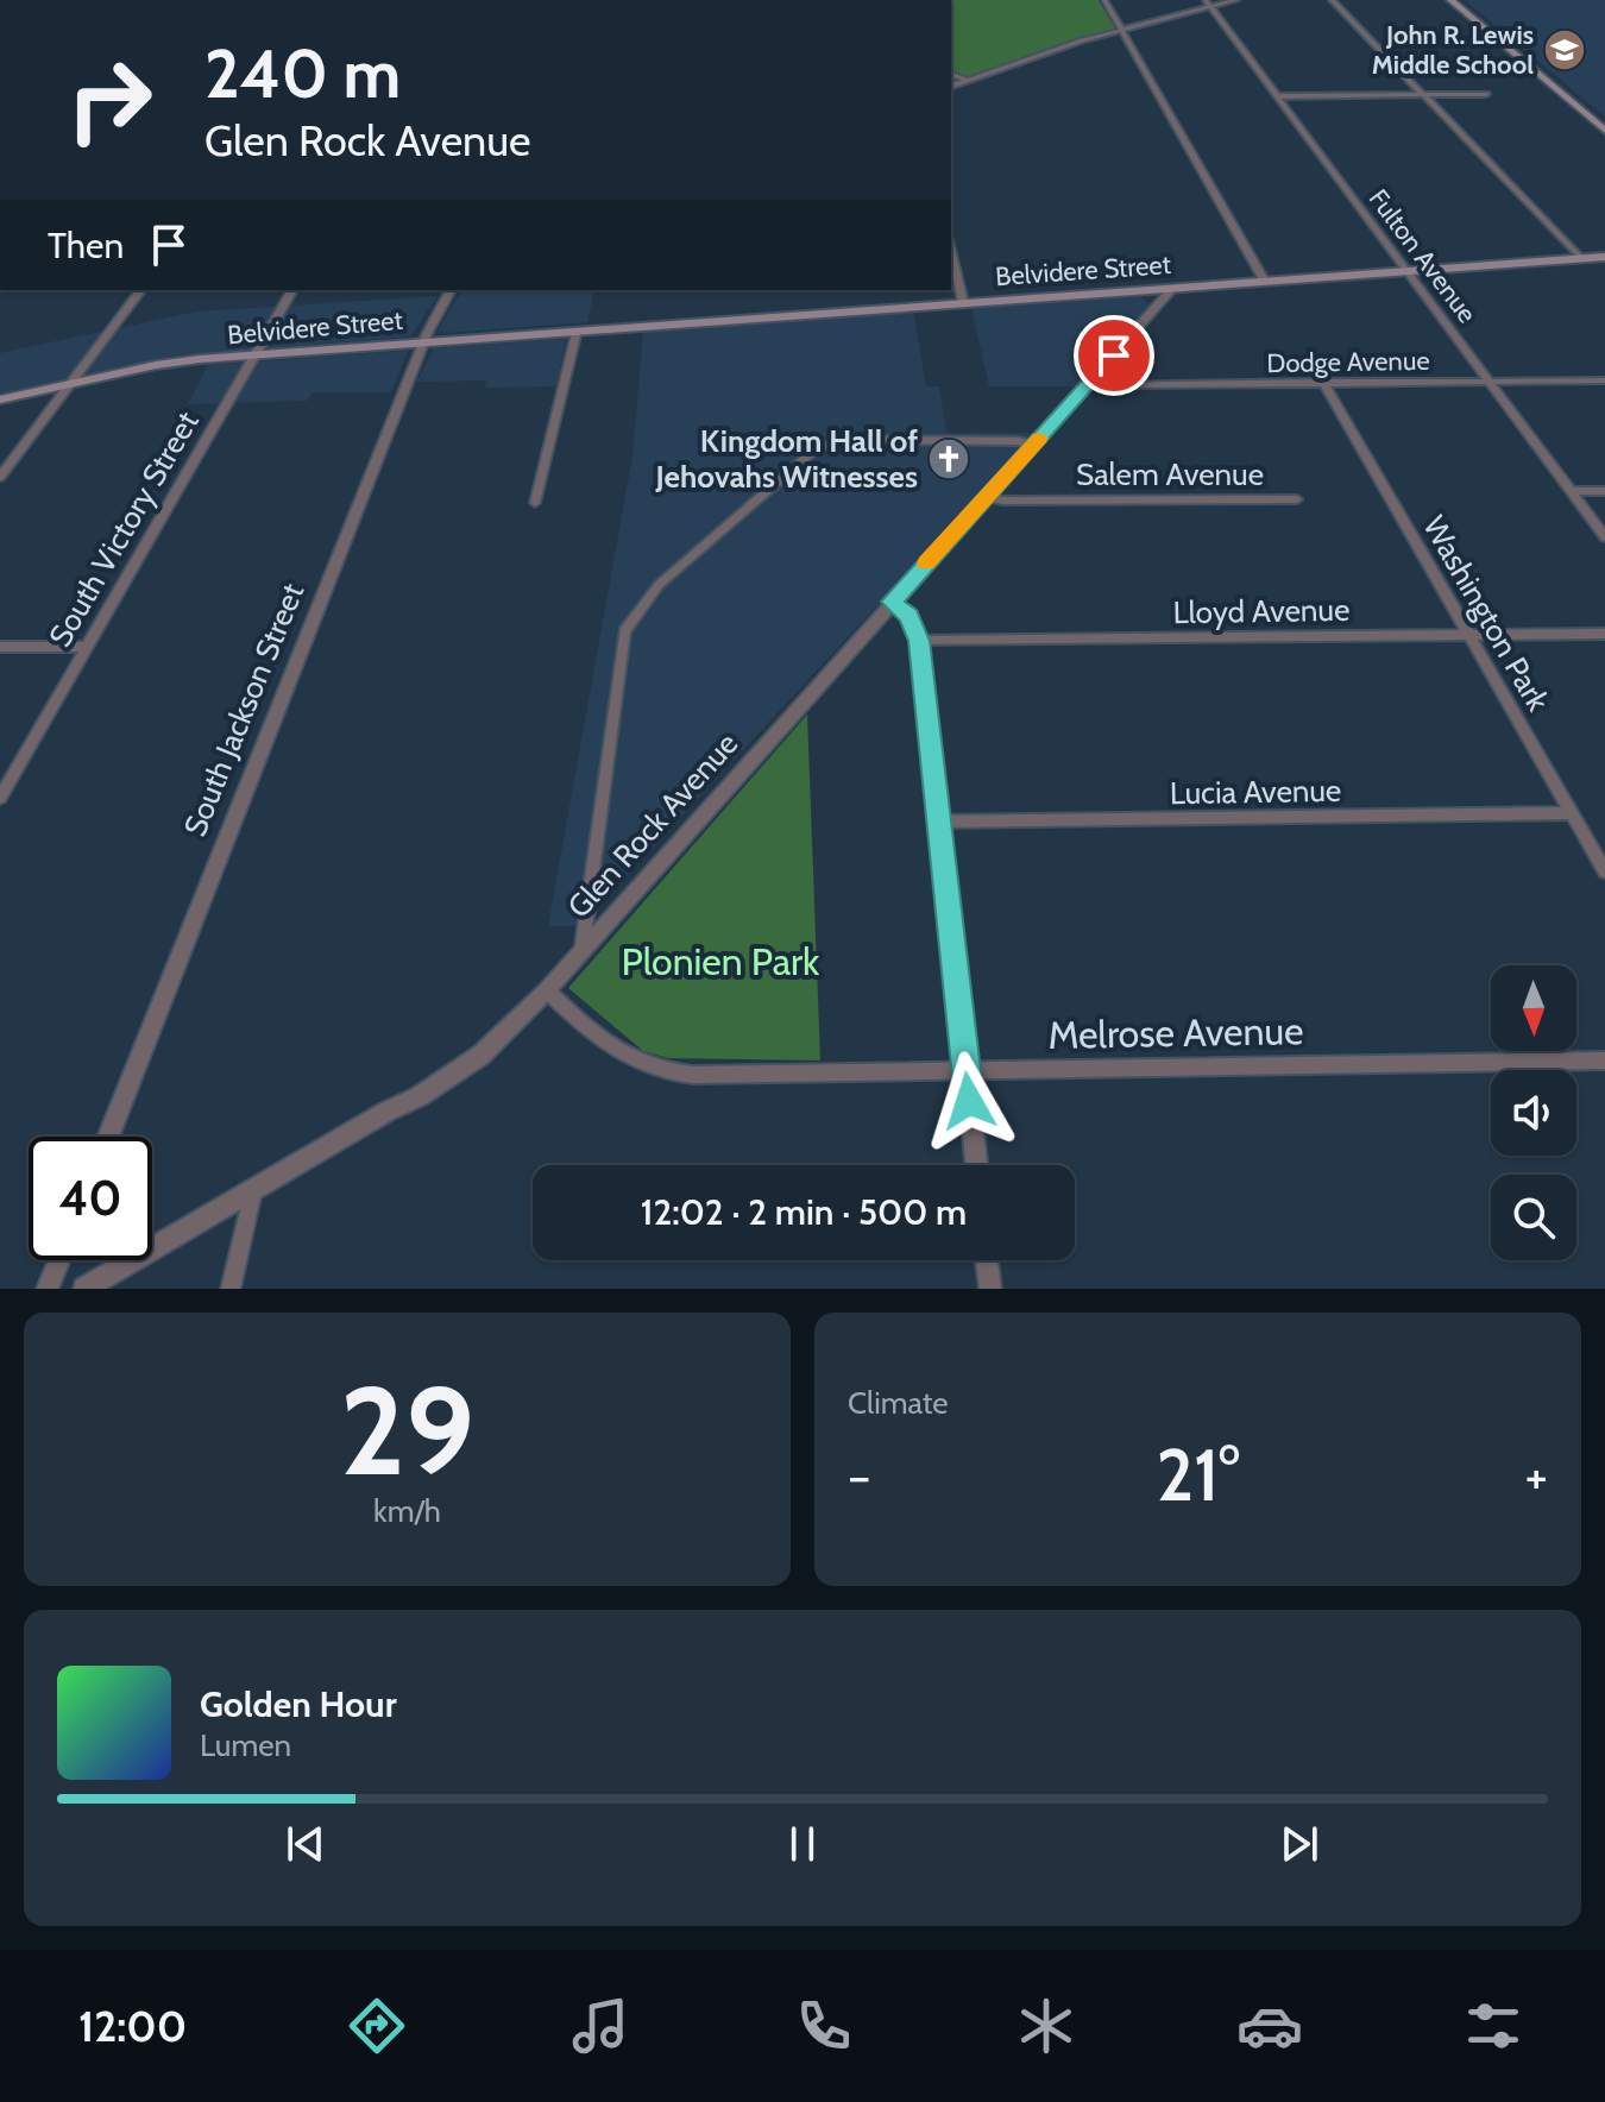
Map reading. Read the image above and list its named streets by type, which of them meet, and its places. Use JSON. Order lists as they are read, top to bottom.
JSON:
{
  "streets": {
    "main road": ["Belvidere Street"],
    "street": [
      "Fulton Avenue",
      "Dodge Avenue",
      "Salem Avenue",
      "South Victory Street",
      "Lloyd Avenue",
      "Washington Park",
      "South Jackson Street",
      "Lucia Avenue",
      "Glen Rock Avenue",
      "Melrose Avenue"
    ]
  },
  "crossings": [
    ["Fulton Avenue", "Belvidere Street"],
    ["Fulton Avenue", "Dodge Avenue"],
    ["Belvidere Street", "South Victory Street"],
    ["Belvidere Street", "South Jackson Street"],
    ["Belvidere Street", "Glen Rock Avenue"],
    ["Dodge Avenue", "Washington Park"],
    ["Dodge Avenue", "Glen Rock Avenue"],
    ["Salem Avenue", "Glen Rock Avenue"],
    ["Lloyd Avenue", "Washington Park"],
    ["Washington Park", "Lucia Avenue"],
    ["Glen Rock Avenue", "Melrose Avenue"]
  ],
  "parks": ["Plonien Park"],
  "places": {
    "school or university": ["John R. Lewis Middle School"],
    "church": ["Kingdom Hall of Jehovahs Witnesses"]
  },
  "north": "bottom",
  "page": {
    "turn": ["240 m", "Glen Rock Avenue"],
    "then": "Then",
    "limit": "40",
    "trip": "12:02 · 2 min · 500 m",
    "tile": [
      ["29", "km/h"],
      "Climate"
    ],
    "heat": ["−", "21°", "+"],
    "song": ["Golden Hour", "Lumen"],
    "tabs": "12:00"
  }
}
